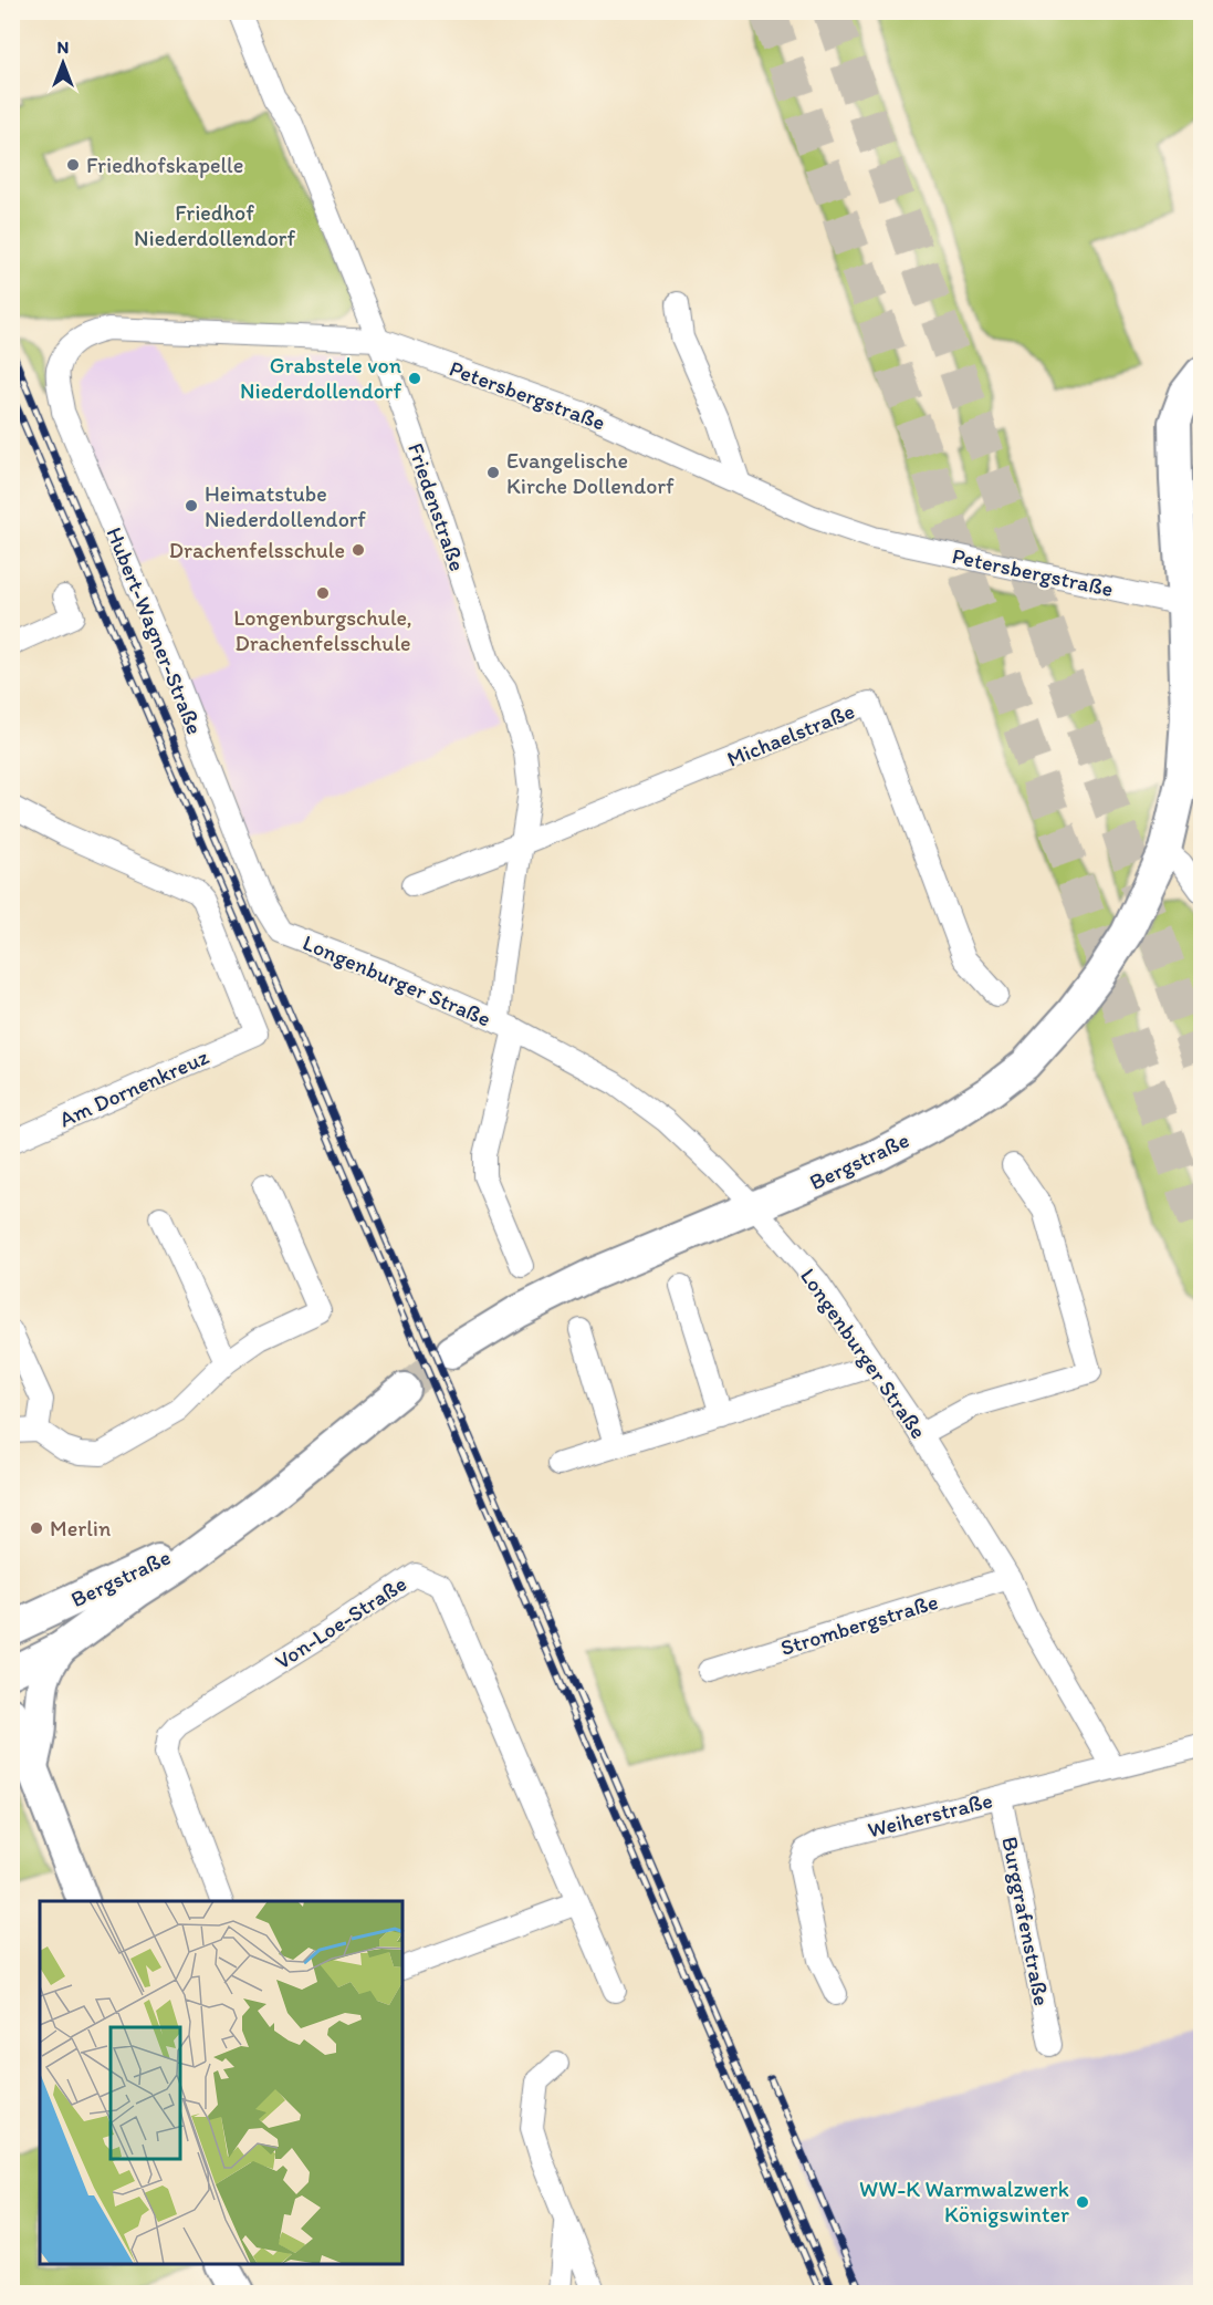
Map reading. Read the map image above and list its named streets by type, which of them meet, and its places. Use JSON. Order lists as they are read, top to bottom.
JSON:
{
  "streets": {
    "street": [
      "Petersbergstraße",
      "Friedenstraße",
      "Hubert-Wagner-Straße",
      "Michaelstraße",
      "Longenburger Straße",
      "Am Dornenkreuz",
      "Bergstraße",
      "Von-Loe-Straße",
      "Strombergstraße",
      "Weiherstraße",
      "Burggrafenstraße"
    ]
  },
  "crossings": [
    ["Petersbergstraße", "Friedenstraße"],
    ["Petersbergstraße", "Hubert-Wagner-Straße"],
    ["Petersbergstraße", "Bergstraße"],
    ["Friedenstraße", "Michaelstraße"],
    ["Friedenstraße", "Longenburger Straße"],
    ["Hubert-Wagner-Straße", "Longenburger Straße"],
    ["Longenburger Straße", "Bergstraße"],
    ["Longenburger Straße", "Strombergstraße"],
    ["Longenburger Straße", "Weiherstraße"],
    ["Weiherstraße", "Burggrafenstraße"]
  ],
  "parks": ["Friedhof Niederdollendorf"],
  "places": [
    "Friedhofskapelle",
    "Grabstele von Niederdollendorf",
    "Evangelische Kirche Dollendorf",
    "Heimatstube Niederdollendorf",
    "Drachenfelsschule",
    "Longenburgschule, Drachenfelsschule",
    "Merlin",
    "WW-K Warmwalzwerk Königswinter"
  ],
  "north": "top"
}
